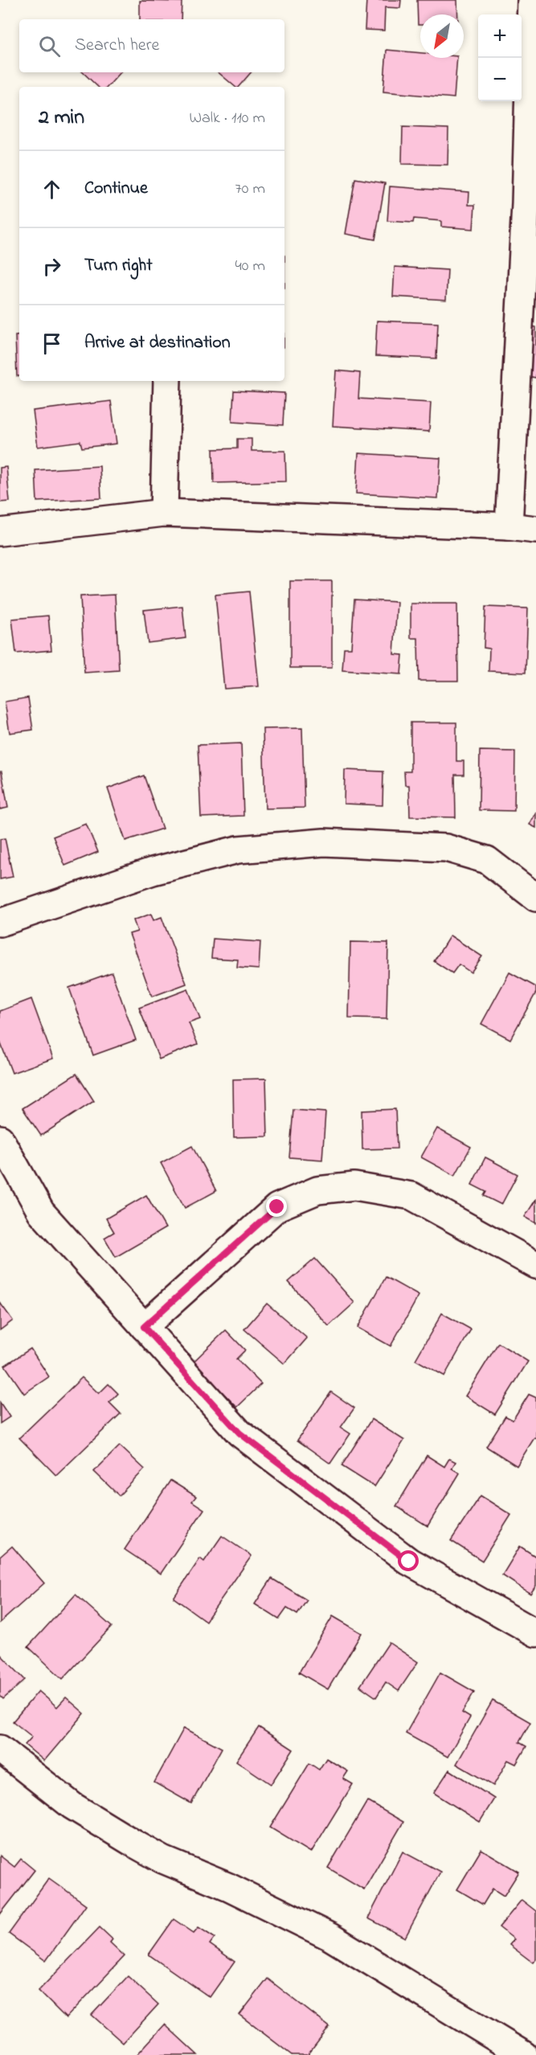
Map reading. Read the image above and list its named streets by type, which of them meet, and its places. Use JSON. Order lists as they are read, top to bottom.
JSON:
{
  "north": "bottom left",
  "page": {
    "map_buttons": ["+", "−"],
    "search": "Search here",
    "heading": ["2 min", "Walk · 110 m"],
    "list": [
      ["Continue", "70 m"],
      ["Turn right", "40 m"],
      "Arrive at destination"
    ]
  }
}
